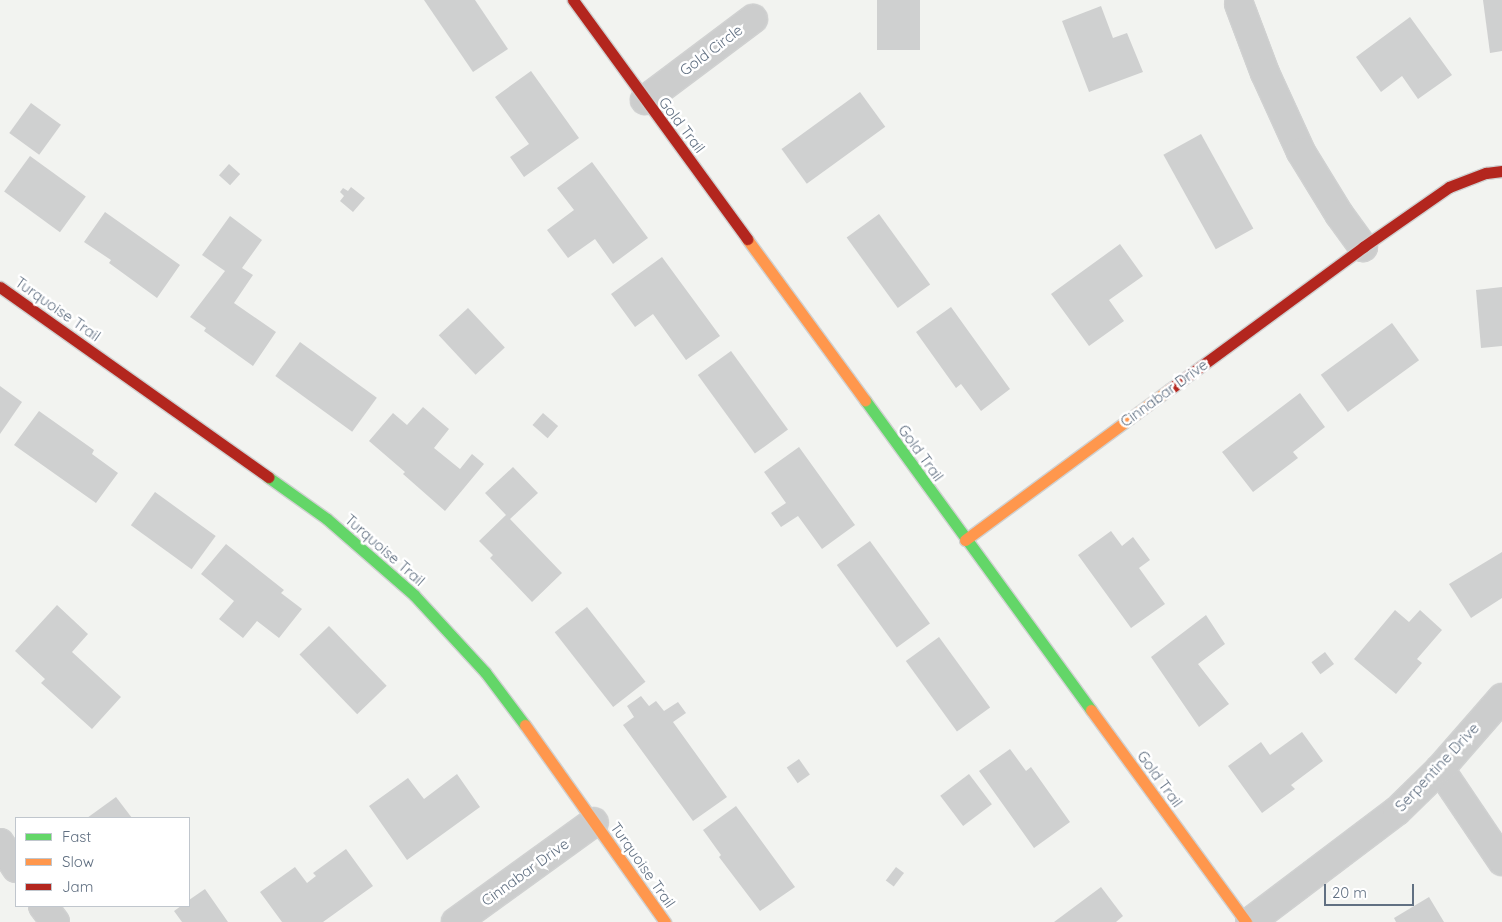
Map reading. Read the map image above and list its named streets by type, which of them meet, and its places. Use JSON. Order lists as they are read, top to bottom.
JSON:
{
  "streets": {
    "street": [
      "Gold Circle",
      "Gold Trail",
      "Turquoise Trail",
      "Cinnabar Drive",
      "Serpentine Drive"
    ]
  },
  "crossings": [
    ["Gold Circle", "Gold Trail"],
    ["Gold Trail", "Cinnabar Drive"],
    ["Gold Trail", "Serpentine Drive"],
    ["Turquoise Trail", "Cinnabar Drive"]
  ],
  "legend": ["Fast", "Slow", "Jam"],
  "scale_bar": "20 m"
}
